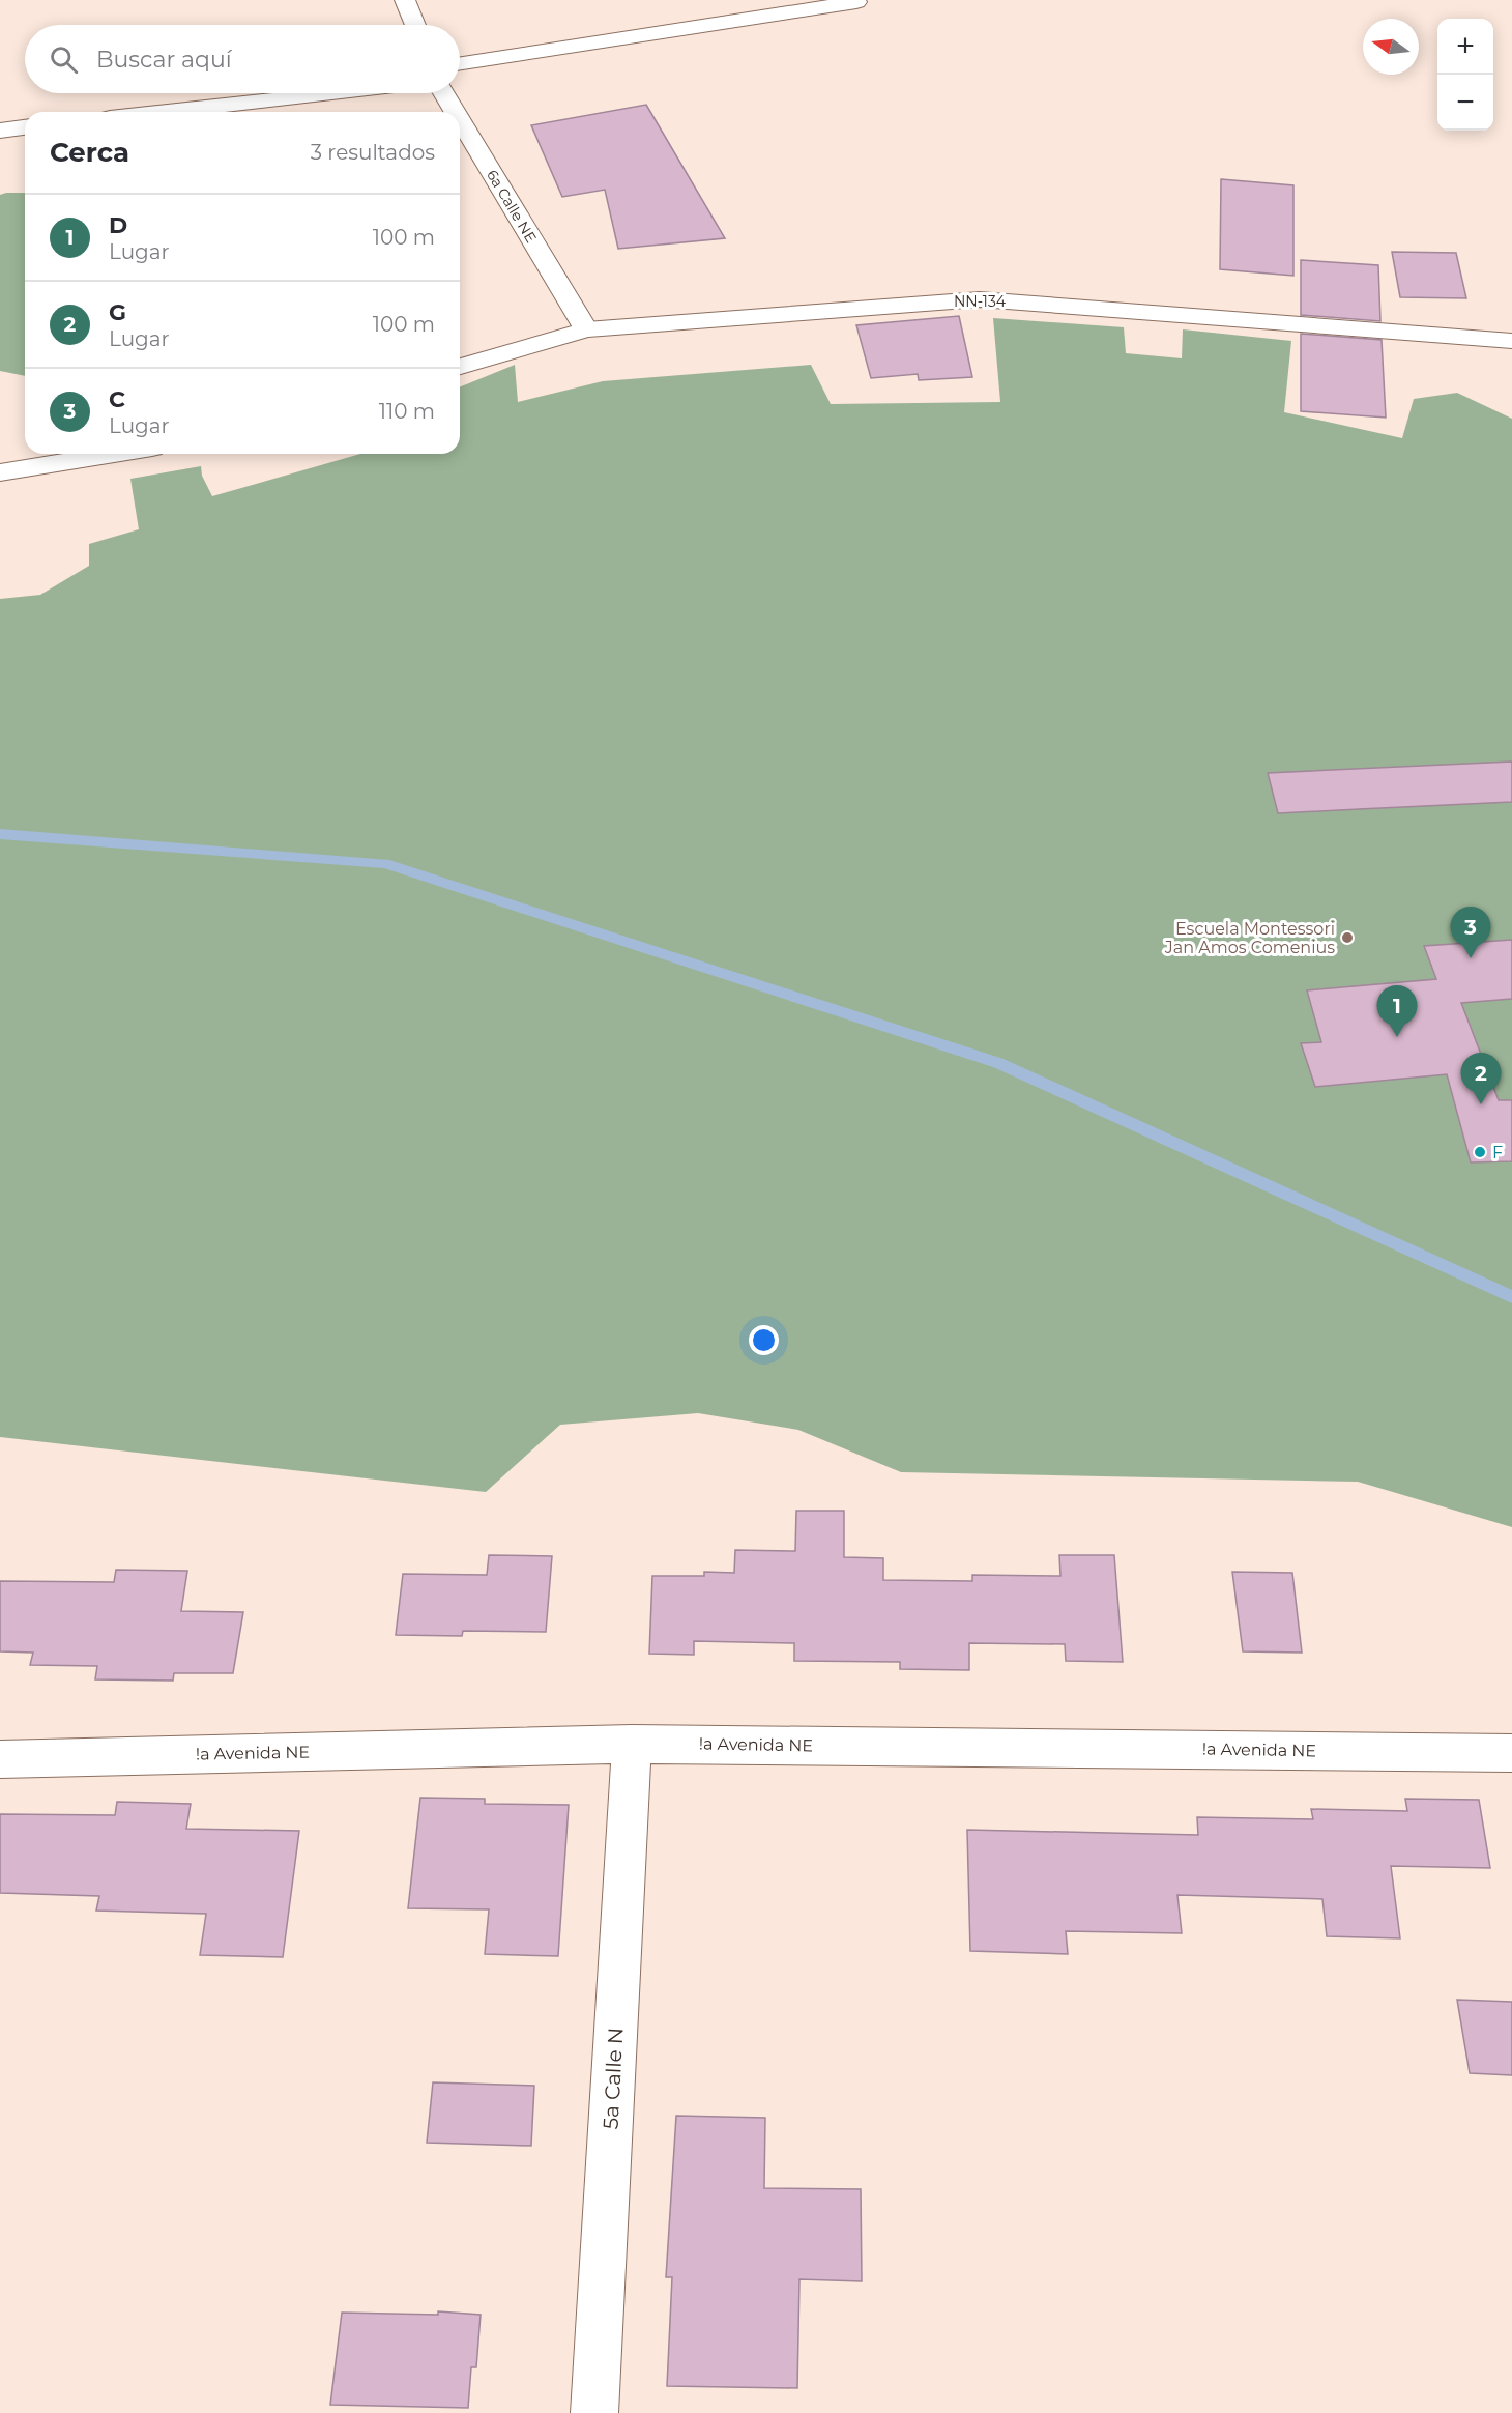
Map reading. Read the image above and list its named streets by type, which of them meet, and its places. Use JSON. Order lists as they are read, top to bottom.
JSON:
{
  "streets": {
    "street": [
      "6a Calle NE",
      "NN-134",
      "!a Avenida NE",
      "5a Calle N"
    ]
  },
  "crossings": [
    ["6a Calle NE", "NN-134"],
    ["!a Avenida NE", "5a Calle N"]
  ],
  "places": ["Escuela Montessori Jan Amos Comenius", "F"],
  "north": "left",
  "page": {
    "map_buttons": ["+", "−"],
    "search": "Buscar aquí",
    "heading": ["Cerca", "3 resultados"],
    "list": [
      {
        "mark": "1",
        "name": "D",
        "note": "Lugar",
        "value": "100 m"
      },
      {
        "mark": "2",
        "name": "G",
        "note": "Lugar",
        "value": "100 m"
      },
      {
        "mark": "3",
        "name": "C",
        "note": "Lugar",
        "value": "110 m"
      }
    ],
    "pins": ["3", "1", "2"]
  }
}
